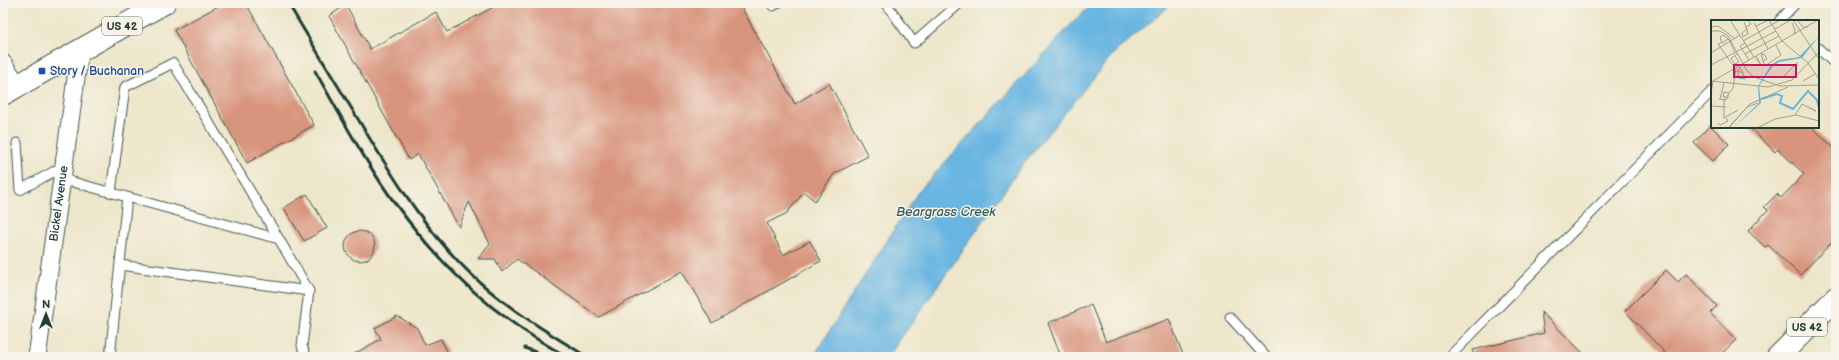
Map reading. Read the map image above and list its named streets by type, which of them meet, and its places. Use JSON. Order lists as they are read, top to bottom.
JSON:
{
  "streets": {
    "main road": ["US 42"],
    "street": ["Bickel Avenue"]
  },
  "crossings": [
    ["US 42", "Bickel Avenue"]
  ],
  "water": ["Beargrass Creek"],
  "places": {
    "transit": ["Story / Buchanan"]
  },
  "north": "top"
}
